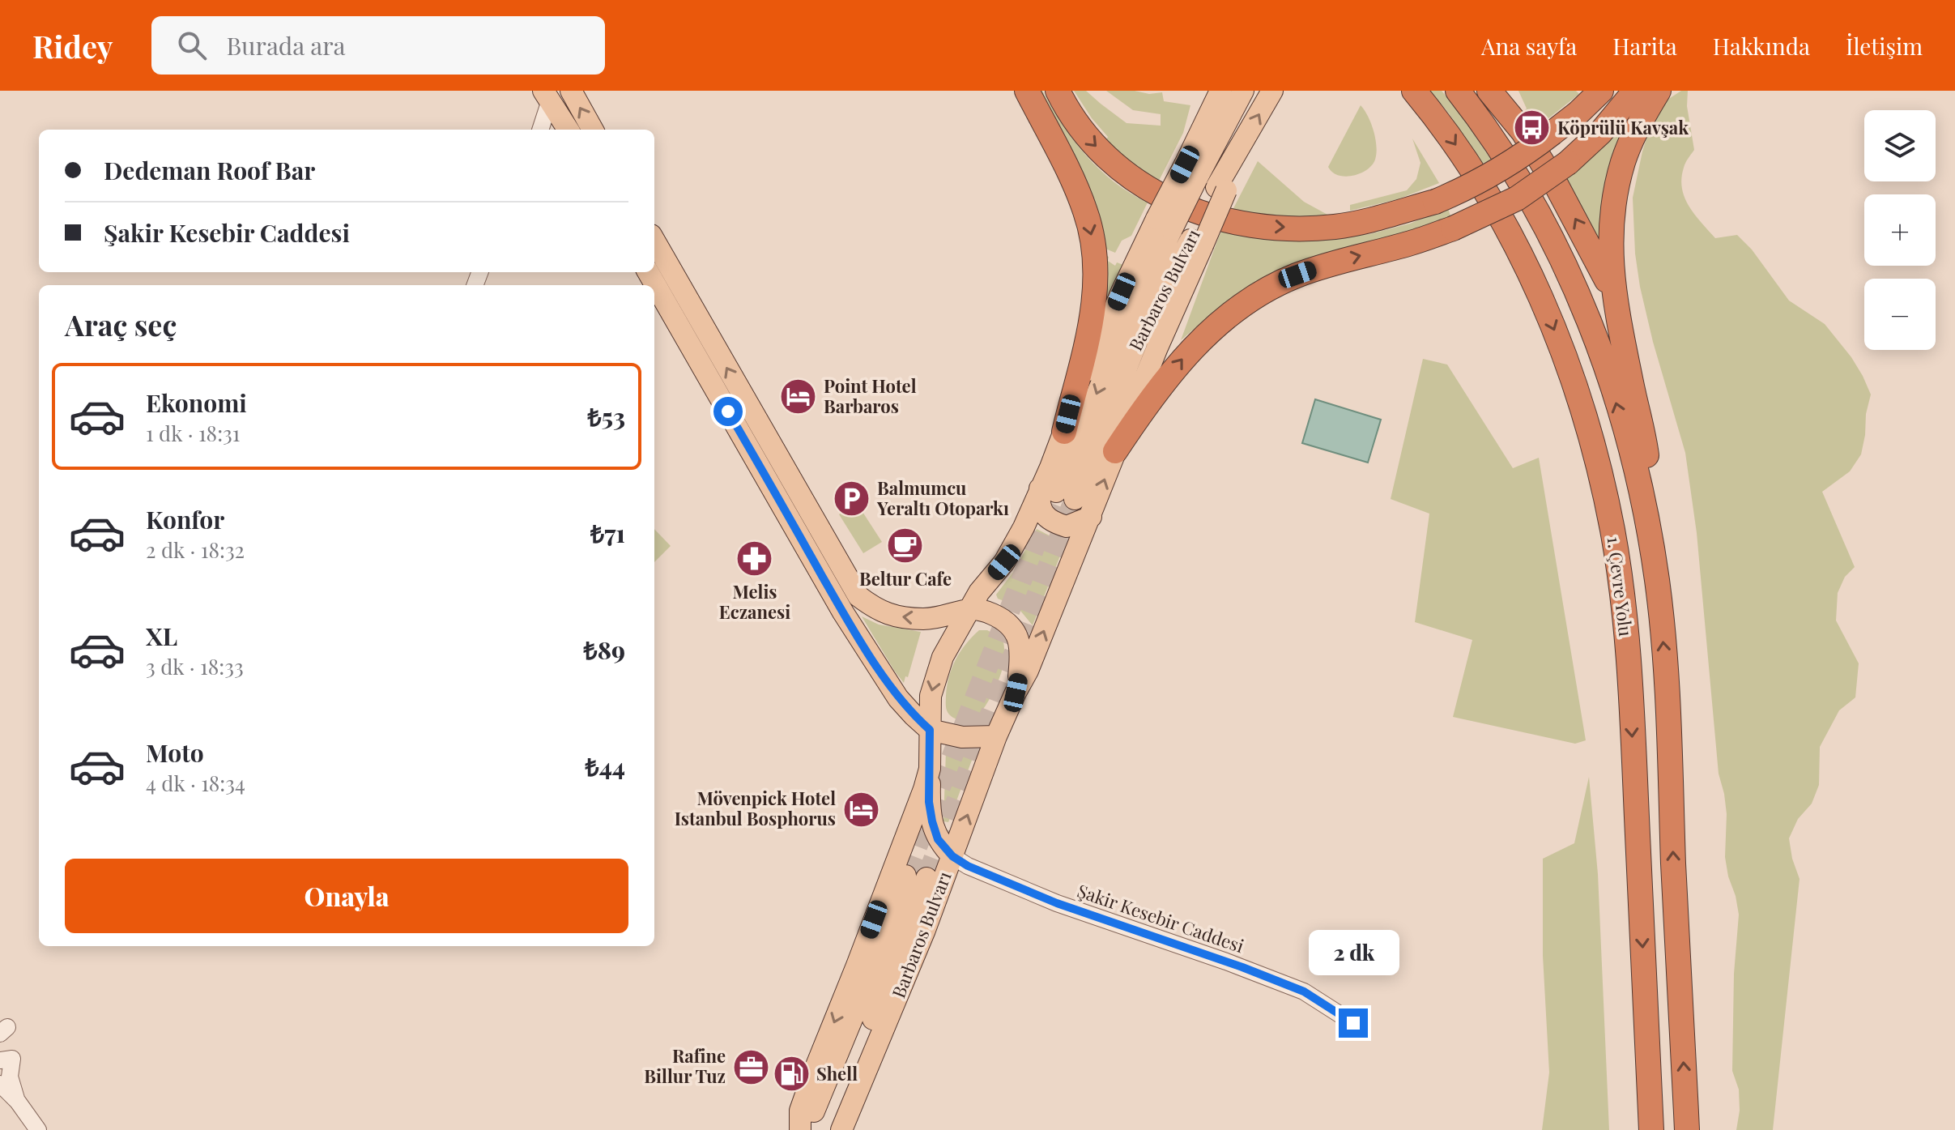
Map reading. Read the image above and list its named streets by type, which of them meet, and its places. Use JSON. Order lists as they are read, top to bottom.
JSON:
{
  "streets": {
    "highway": ["1. Çevre Yolu"],
    "main road": ["Barbaros Bulvarı"],
    "street": ["Şakir Kesebir Caddesi"]
  },
  "crossings": [
    ["Barbaros Bulvarı", "Şakir Kesebir Caddesi"]
  ],
  "places": {
    "bus stop": ["Köprülü Kavşak"],
    "hotel": ["Point Hotel Barbaros", "Mövenpick Hotel Istanbul Bosphorus"],
    "parking": ["Balmumcu Yeraltı Otoparkı"],
    "cafe": ["Beltur Cafe"],
    "pharmacy": ["Melis Eczanesi"],
    "office": ["Rafine Billur Tuz"],
    "fuel station": ["Shell"]
  },
  "page": {
    "header": "Ridey",
    "search": "Burada ara",
    "nav": [
      "Ana sayfa",
      "Harita",
      "Hakkında",
      "İletişim"
    ],
    "map_buttons": ["+", "−"],
    "banner": ["Dedeman Roof Bar", "Şakir Kesebir Caddesi"],
    "heading": "Araç seç",
    "list": [
      {
        "name": "Ekonomi",
        "note": "1 dk · 18:31",
        "value": "₺53"
      },
      {
        "name": "Konfor",
        "note": "2 dk · 18:32",
        "value": "₺71"
      },
      {
        "name": "XL",
        "note": "3 dk · 18:33",
        "value": "₺89"
      },
      {
        "name": "Moto",
        "note": "4 dk · 18:34",
        "value": "₺44"
      }
    ],
    "buttons": "Onayla",
    "bubble": "2 dk"
  }
}
